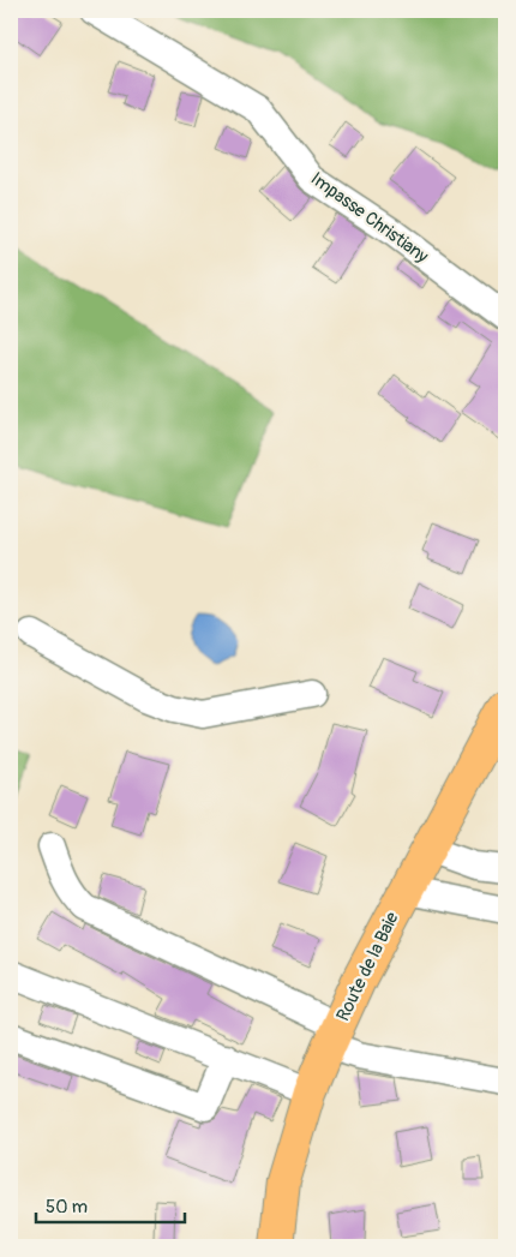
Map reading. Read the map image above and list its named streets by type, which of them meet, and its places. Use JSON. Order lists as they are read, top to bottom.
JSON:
{
  "streets": {
    "main road": ["Route de la Baie"],
    "street": ["Impasse Christiany"]
  },
  "scale_bar": "50 m"
}
